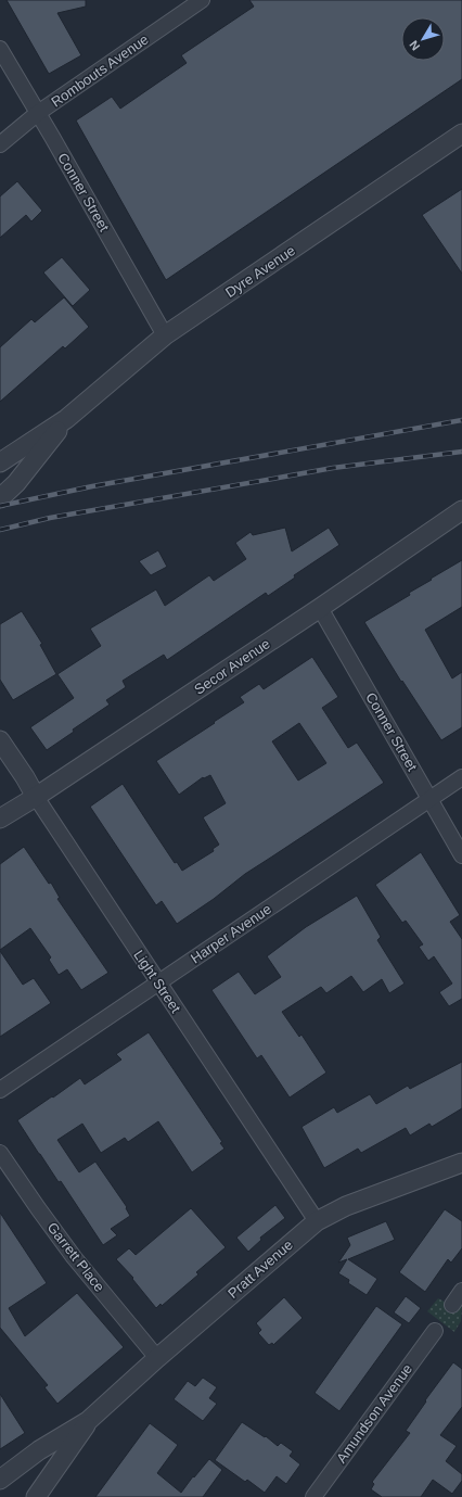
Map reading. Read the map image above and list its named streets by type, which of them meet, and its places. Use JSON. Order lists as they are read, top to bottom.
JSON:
{
  "streets": {
    "street": [
      "Rombouts Avenue",
      "Conner Street",
      "Dyre Avenue",
      "Secor Avenue",
      "Harper Avenue",
      "Light Street",
      "Garrett Place",
      "Pratt Avenue",
      "Amundson Avenue"
    ]
  },
  "crossings": [
    ["Rombouts Avenue", "Conner Street"],
    ["Conner Street", "Dyre Avenue"],
    ["Conner Street", "Secor Avenue"],
    ["Conner Street", "Harper Avenue"],
    ["Secor Avenue", "Light Street"],
    ["Harper Avenue", "Light Street"],
    ["Light Street", "Pratt Avenue"],
    ["Garrett Place", "Pratt Avenue"]
  ],
  "north": "bottom left"
}
